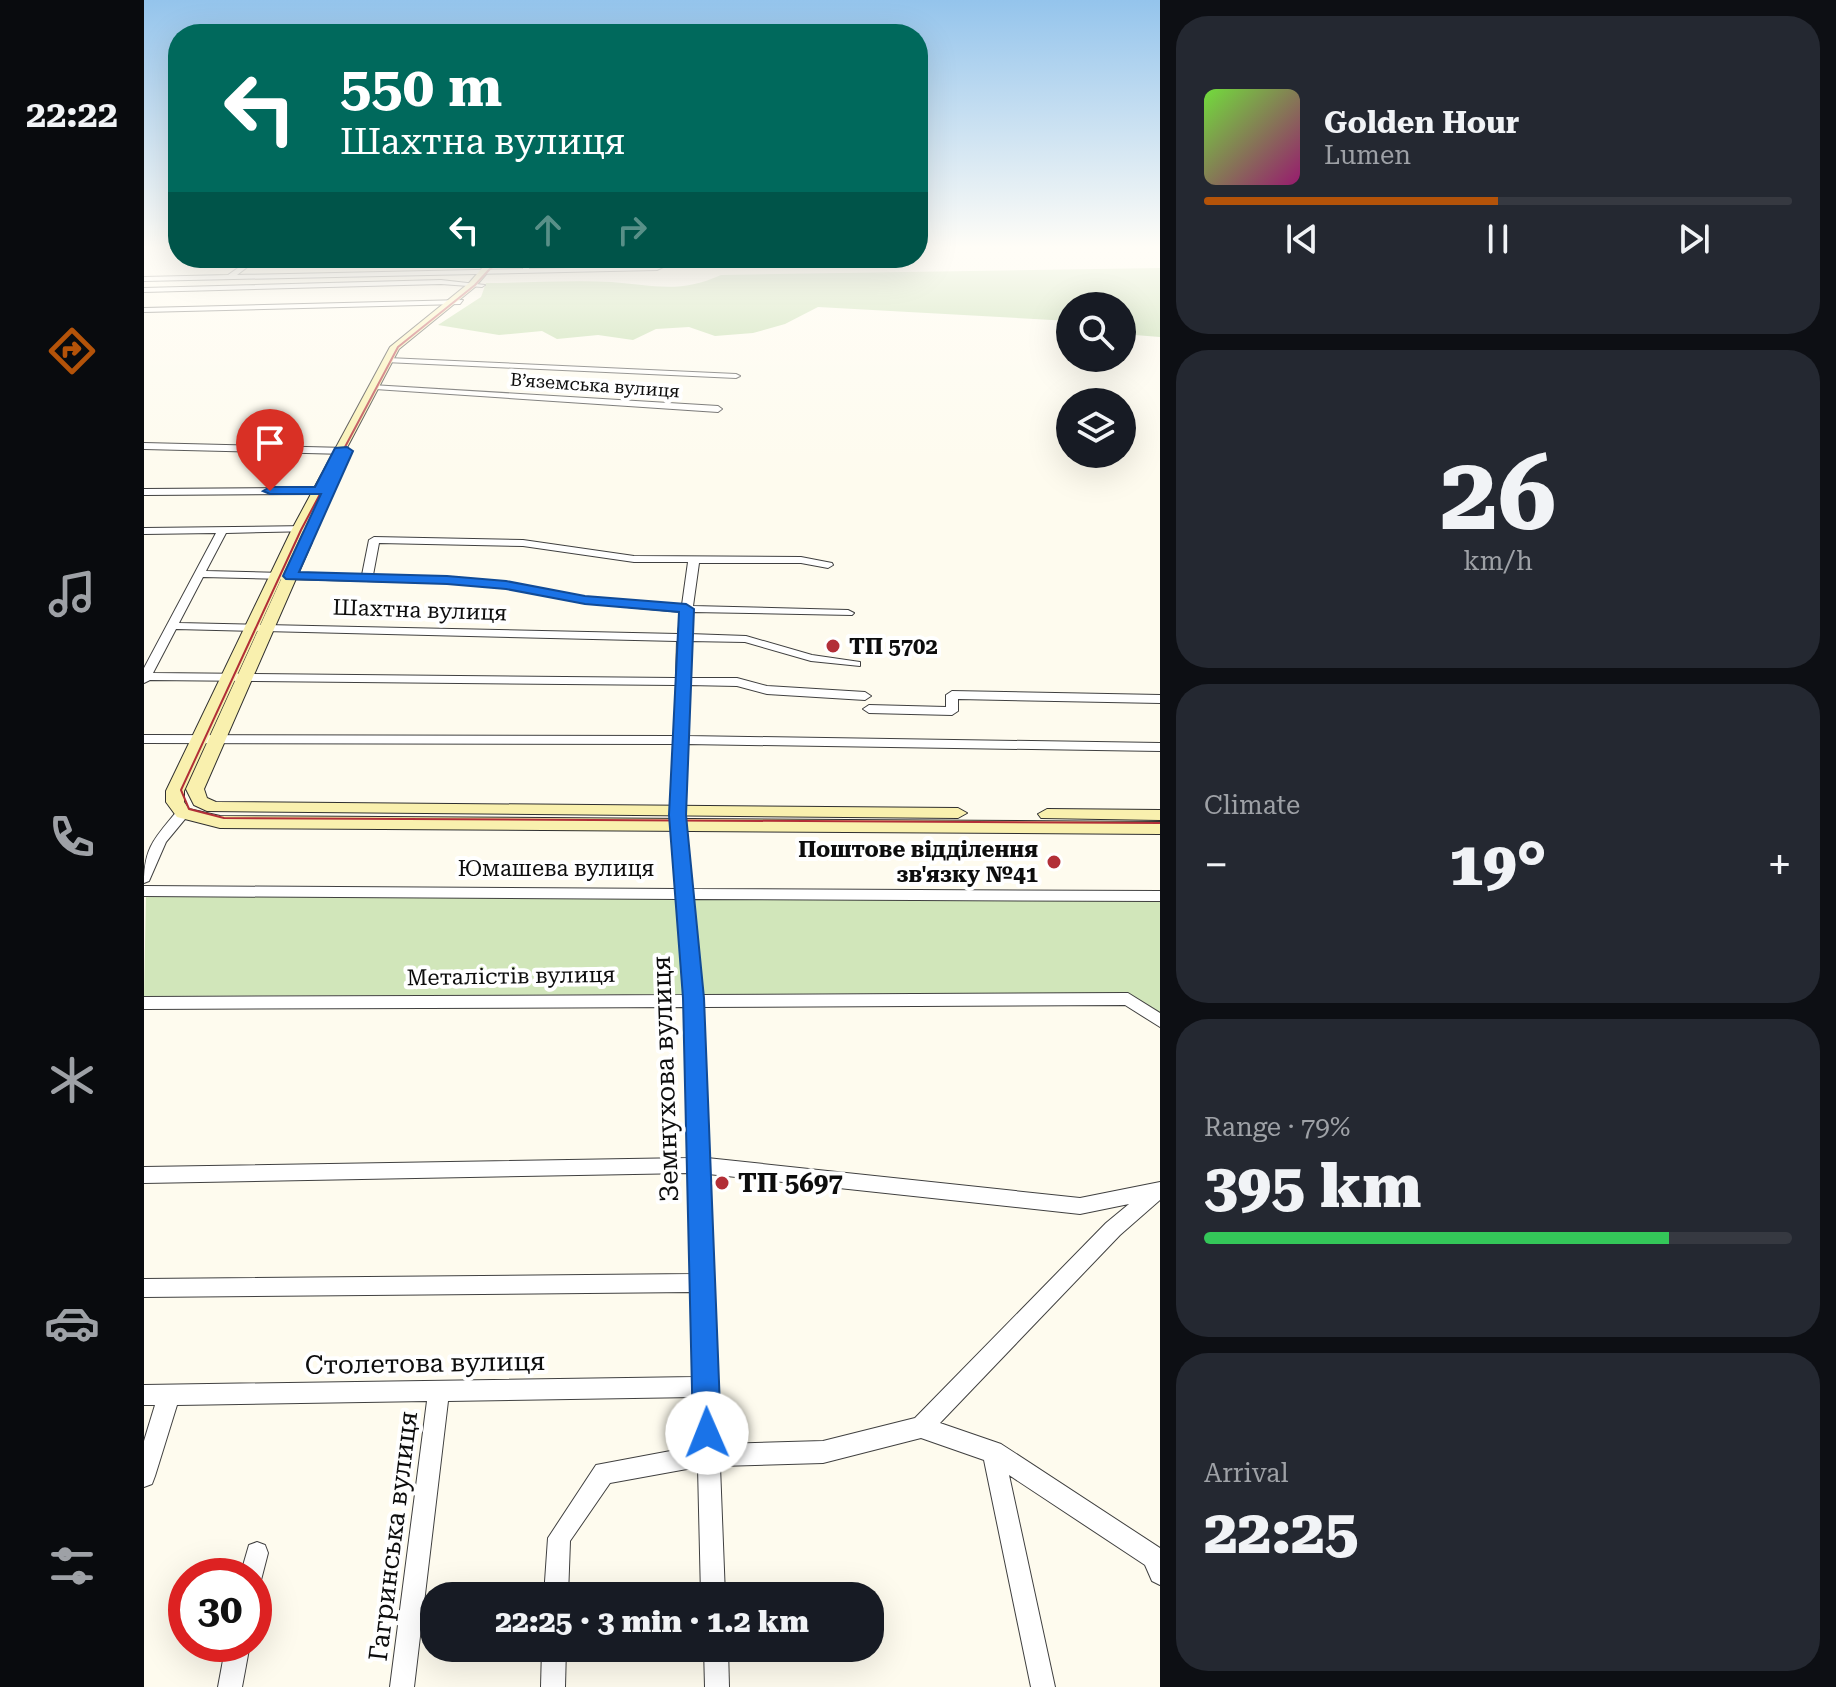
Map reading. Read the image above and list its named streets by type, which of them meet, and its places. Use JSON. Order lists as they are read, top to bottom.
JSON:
{
  "streets": {
    "main road": ["Юмашева вулиця"],
    "street": [
      "В’яземська вулиця",
      "Шахтна вулиця",
      "Металістів вулиця",
      "Земнухова вулиця",
      "Столетова вулиця",
      "Гагринська вулиця"
    ]
  },
  "crossings": [
    ["Шахтна вулиця", "Земнухова вулиця"],
    ["Юмашева вулиця", "Земнухова вулиця"],
    ["Металістів вулиця", "Земнухова вулиця"],
    ["Земнухова вулиця", "Столетова вулиця"],
    ["Столетова вулиця", "Гагринська вулиця"]
  ],
  "places": ["ТП 5702", "Поштове відділення зв'язку №41", "ТП 5697"],
  "page": {
    "tabs": "22:22",
    "turn": ["550 m", "Шахтна вулиця"],
    "song": ["Golden Hour", "Lumen"],
    "tile": [
      ["26", "km/h"],
      "Climate",
      ["Range · 79%", "395 km"],
      ["Arrival", "22:25"]
    ],
    "heat": ["−", "19°", "+"],
    "limit": "30",
    "trip": "22:25 · 3 min · 1.2 km"
  }
}
